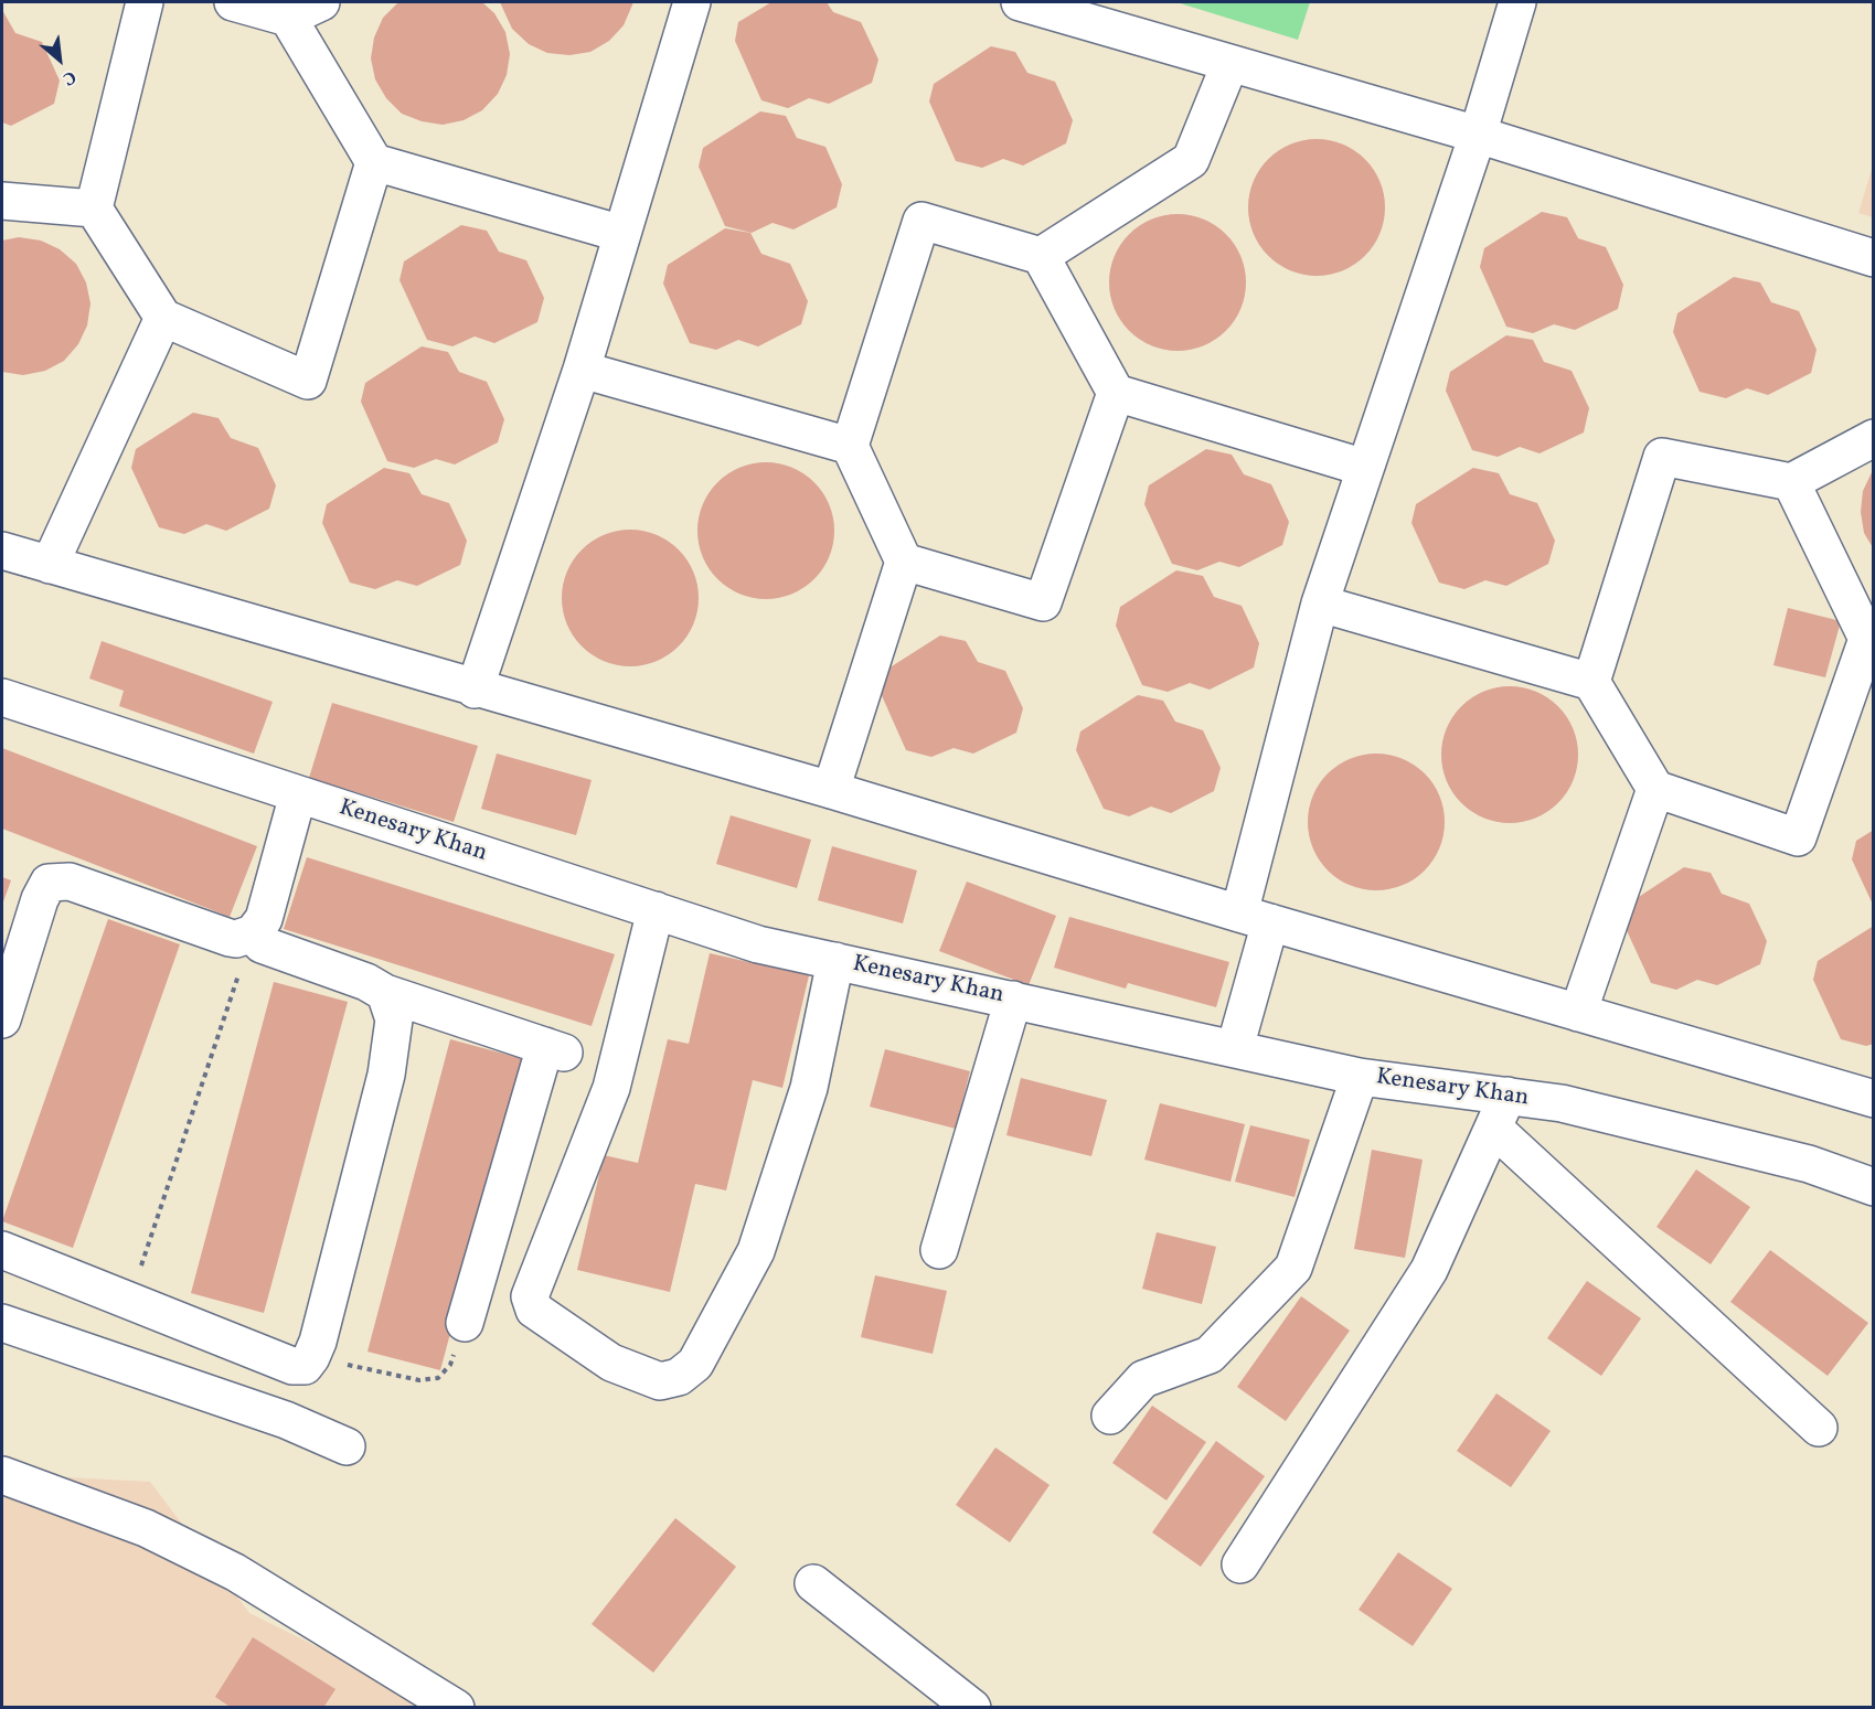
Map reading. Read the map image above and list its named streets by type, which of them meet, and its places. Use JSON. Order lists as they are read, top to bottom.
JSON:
{
  "streets": {
    "street": ["Kenesary Khan"]
  },
  "north": "bottom right"
}
